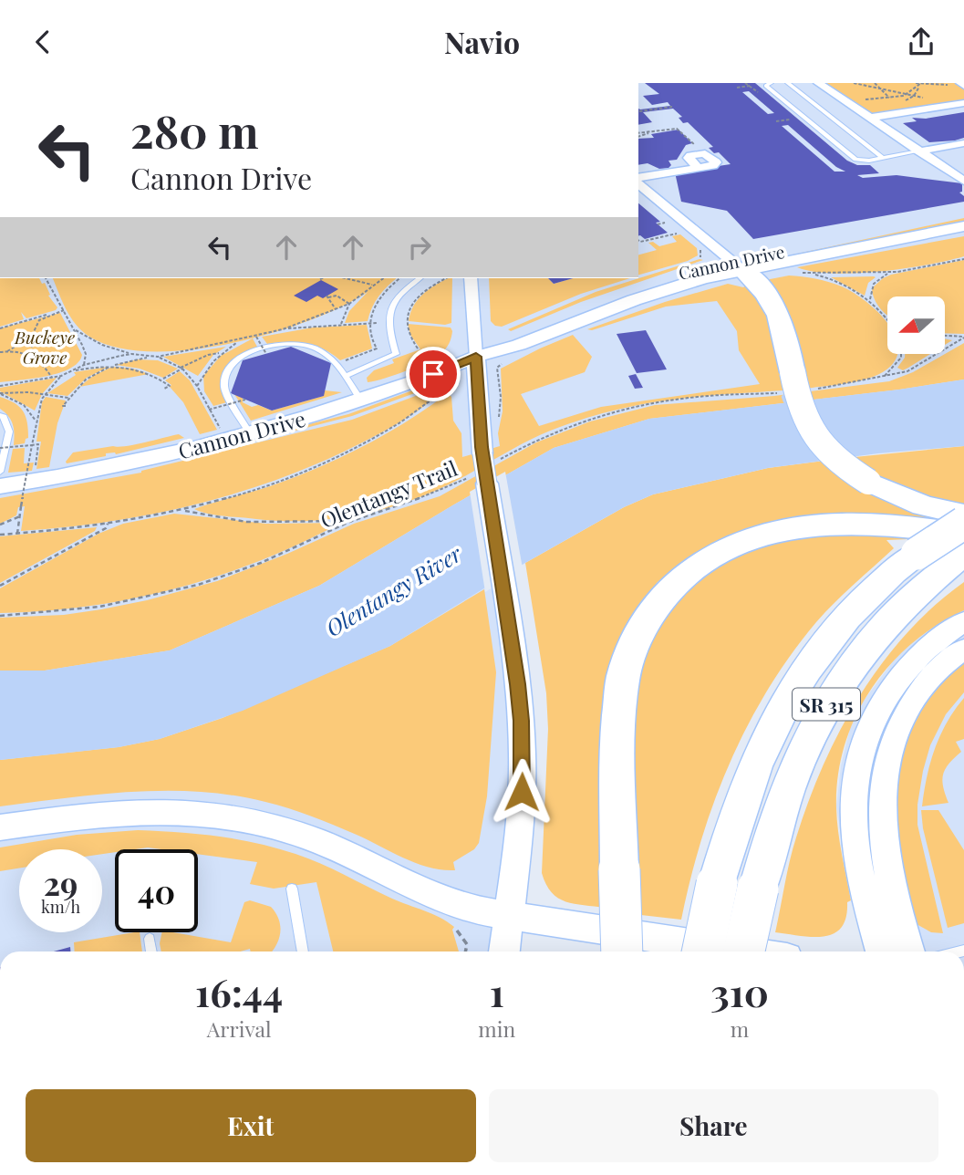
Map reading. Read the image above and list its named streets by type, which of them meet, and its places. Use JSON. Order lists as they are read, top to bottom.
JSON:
{
  "streets": {
    "highway": ["SR 315"],
    "main road": ["Cannon Drive"],
    "path": ["Olentangy Trail"]
  },
  "water": ["Olentangy River"],
  "parks": ["Buckeye Grove"],
  "north": "left",
  "page": {
    "header": "Navio",
    "turn": ["280 m", "Cannon Drive"],
    "speed": "29 km/h",
    "limit": "40",
    "eta": [
      "16:44",
      "Arrival",
      "1",
      "min",
      "310",
      "m"
    ],
    "buttons": ["Exit", "Share"]
  }
}
